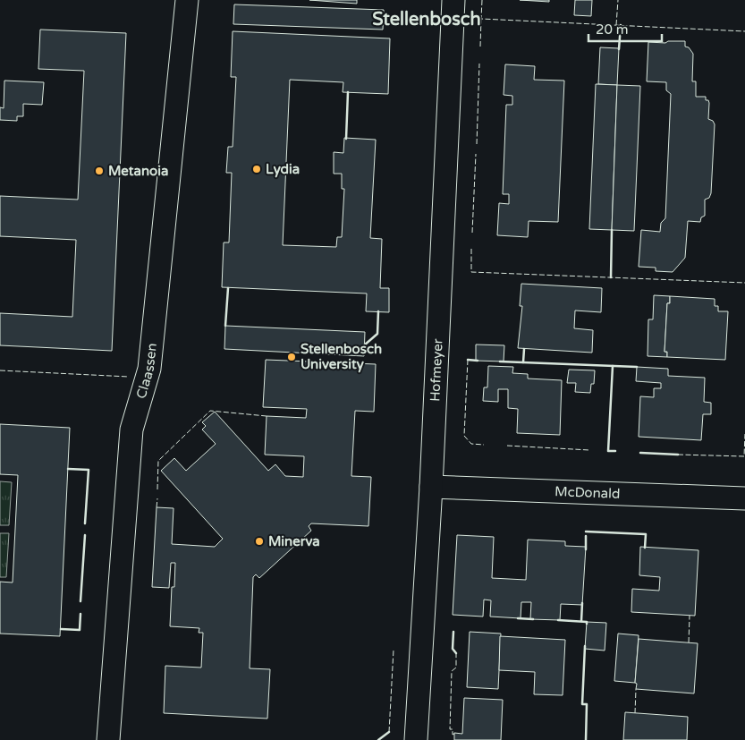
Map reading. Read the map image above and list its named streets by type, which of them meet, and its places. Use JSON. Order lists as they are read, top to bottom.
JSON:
{
  "streets": {
    "street": ["Claassen", "Hofmeyer", "McDonald"]
  },
  "crossings": [
    ["Hofmeyer", "McDonald"]
  ],
  "districts": ["Stellenbosch"],
  "places": [
    "Lydia",
    "Metanoia",
    "Stellenbosch University",
    "Minerva"
  ],
  "scale_bar": "20 m"
}
